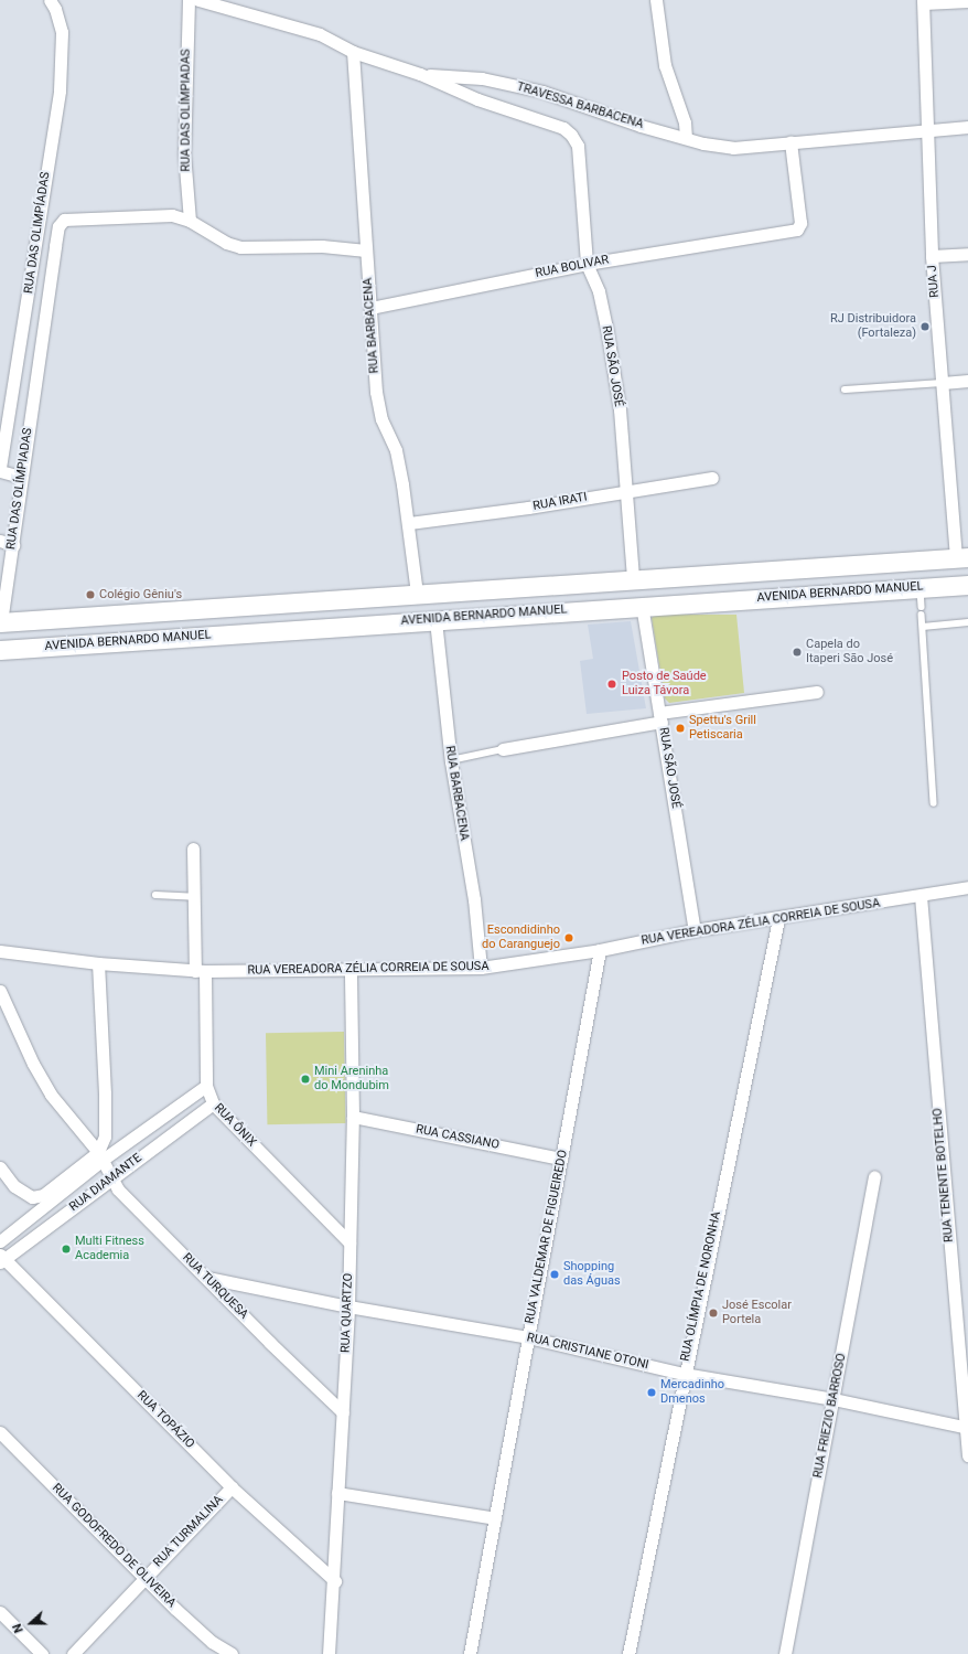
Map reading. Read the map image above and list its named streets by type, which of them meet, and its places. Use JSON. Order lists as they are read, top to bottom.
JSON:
{
  "streets": {
    "main road": ["AVENIDA BERNARDO MANUEL"],
    "street": [
      "TRAVESSA BARBACENA",
      "RUA DAS OLÍMPIADAS",
      "RUA DAS OLIMPÍADAS",
      "RUA BOLIVAR",
      "RUA J",
      "RUA BARBACENA",
      "RUA SÃO JOSÉ",
      "RUA IRATI",
      "RUA VEREADORA ZÉLIA CORREIA DE SOUSA",
      "RUA ÔNIX",
      "RUA CASSIANO",
      "RUA TENENTE BOTELHO",
      "RUA DIAMANTE",
      "RUA VALDEMAR DE FIGUEIREDO",
      "RUA TURQUESA",
      "RUA OLÍMPIA DE NORONHA",
      "RUA QUARTZO",
      "RUA CRISTIANE OTONI",
      "RUA FRIEZIO BARROSO",
      "RUA TOPÁZIO",
      "RUA TURMALINA",
      "RUA GODOFREDO DE OLIVEIRA"
    ]
  },
  "crossings": [
    ["TRAVESSA BARBACENA", "RUA BOLIVAR"],
    ["TRAVESSA BARBACENA", "RUA J"],
    ["TRAVESSA BARBACENA", "RUA SÃO JOSÉ"],
    ["RUA DAS OLÍMPIADAS", "RUA BARBACENA"],
    ["RUA BOLIVAR", "RUA BARBACENA"],
    ["RUA BOLIVAR", "RUA SÃO JOSÉ"],
    ["RUA BARBACENA", "RUA IRATI"],
    ["RUA BARBACENA", "AVENIDA BERNARDO MANUEL"],
    ["RUA BARBACENA", "RUA VEREADORA ZÉLIA CORREIA DE SOUSA"],
    ["RUA SÃO JOSÉ", "RUA IRATI"],
    ["RUA SÃO JOSÉ", "AVENIDA BERNARDO MANUEL"],
    ["RUA SÃO JOSÉ", "RUA VEREADORA ZÉLIA CORREIA DE SOUSA"],
    ["RUA VEREADORA ZÉLIA CORREIA DE SOUSA", "RUA ÔNIX"],
    ["RUA VEREADORA ZÉLIA CORREIA DE SOUSA", "RUA TENENTE BOTELHO"],
    ["RUA VEREADORA ZÉLIA CORREIA DE SOUSA", "RUA VALDEMAR DE FIGUEIREDO"],
    ["RUA VEREADORA ZÉLIA CORREIA DE SOUSA", "RUA OLÍMPIA DE NORONHA"],
    ["RUA VEREADORA ZÉLIA CORREIA DE SOUSA", "RUA QUARTZO"],
    ["RUA ÔNIX", "RUA DIAMANTE"],
    ["RUA ÔNIX", "RUA QUARTZO"],
    ["RUA CASSIANO", "RUA VALDEMAR DE FIGUEIREDO"],
    ["RUA CASSIANO", "RUA QUARTZO"],
    ["RUA TENENTE BOTELHO", "RUA CRISTIANE OTONI"],
    ["RUA DIAMANTE", "RUA TURQUESA"],
    ["RUA DIAMANTE", "RUA TOPÁZIO"],
    ["RUA VALDEMAR DE FIGUEIREDO", "RUA CRISTIANE OTONI"],
    ["RUA TURQUESA", "RUA QUARTZO"],
    ["RUA TURQUESA", "RUA CRISTIANE OTONI"],
    ["RUA OLÍMPIA DE NORONHA", "RUA CRISTIANE OTONI"],
    ["RUA QUARTZO", "RUA CRISTIANE OTONI"],
    ["RUA QUARTZO", "RUA TOPÁZIO"],
    ["RUA CRISTIANE OTONI", "RUA FRIEZIO BARROSO"],
    ["RUA TOPÁZIO", "RUA TURMALINA"],
    ["RUA TURMALINA", "RUA GODOFREDO DE OLIVEIRA"]
  ],
  "places": [
    "RJ Distribuidora (Fortaleza)",
    "Colégio Gêniu's",
    "Capela do Itaperi São José",
    "Posto de Saúde Luiza Távora",
    "Spettu's Grill Petiscaria",
    "Escondidinho do Caranguejo",
    "Mini Areninha do Mondubim",
    "Multi Fitness Academia",
    "Shopping das Águas",
    "José Escolar Portela",
    "Mercadinho Dmenos"
  ],
  "north": "left"
}
